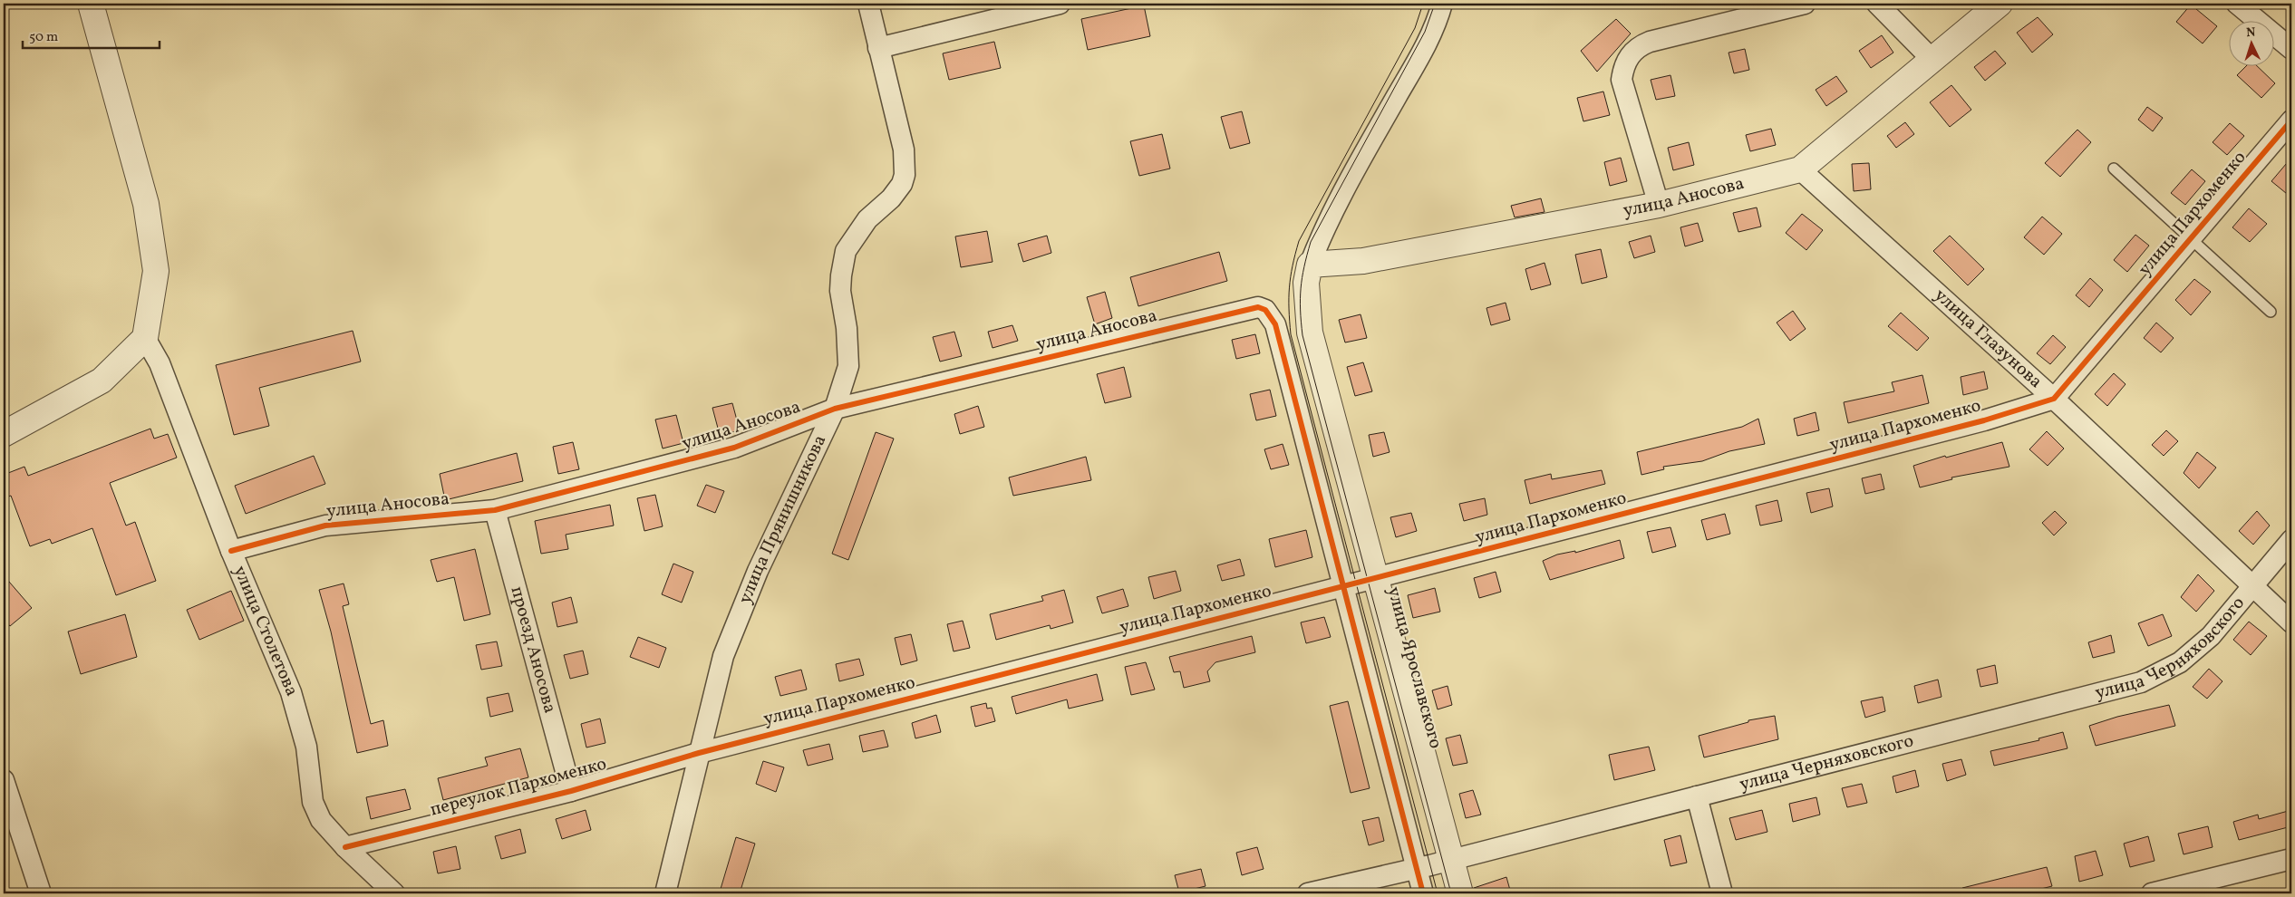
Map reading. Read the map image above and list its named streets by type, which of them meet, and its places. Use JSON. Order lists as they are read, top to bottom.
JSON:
{
  "streets": {
    "street": [
      "улица Аносова",
      "улица Пархоменко",
      "улица Глазунова",
      "улица Прянишникова",
      "улица Столетова",
      "улица Черняховского",
      "проезд Аносова",
      "улица Ярославского",
      "переулок Пархоменко"
    ]
  },
  "crossings": [
    ["улица Аносова", "улица Пархоменко"],
    ["улица Аносова", "улица Глазунова"],
    ["улица Аносова", "улица Прянишникова"],
    ["улица Аносова", "улица Столетова"],
    ["улица Аносова", "проезд Аносова"],
    ["улица Аносова", "улица Ярославского"],
    ["улица Пархоменко", "улица Глазунова"],
    ["улица Пархоменко", "улица Прянишникова"],
    ["улица Пархоменко", "улица Ярославского"],
    ["улица Пархоменко", "переулок Пархоменко"],
    ["улица Глазунова", "улица Черняховского"],
    ["улица Прянишникова", "переулок Пархоменко"],
    ["улица Столетова", "переулок Пархоменко"],
    ["улица Черняховского", "улица Ярославского"],
    ["проезд Аносова", "переулок Пархоменко"]
  ],
  "scale_bar": "50 m",
  "north": "top"
}
